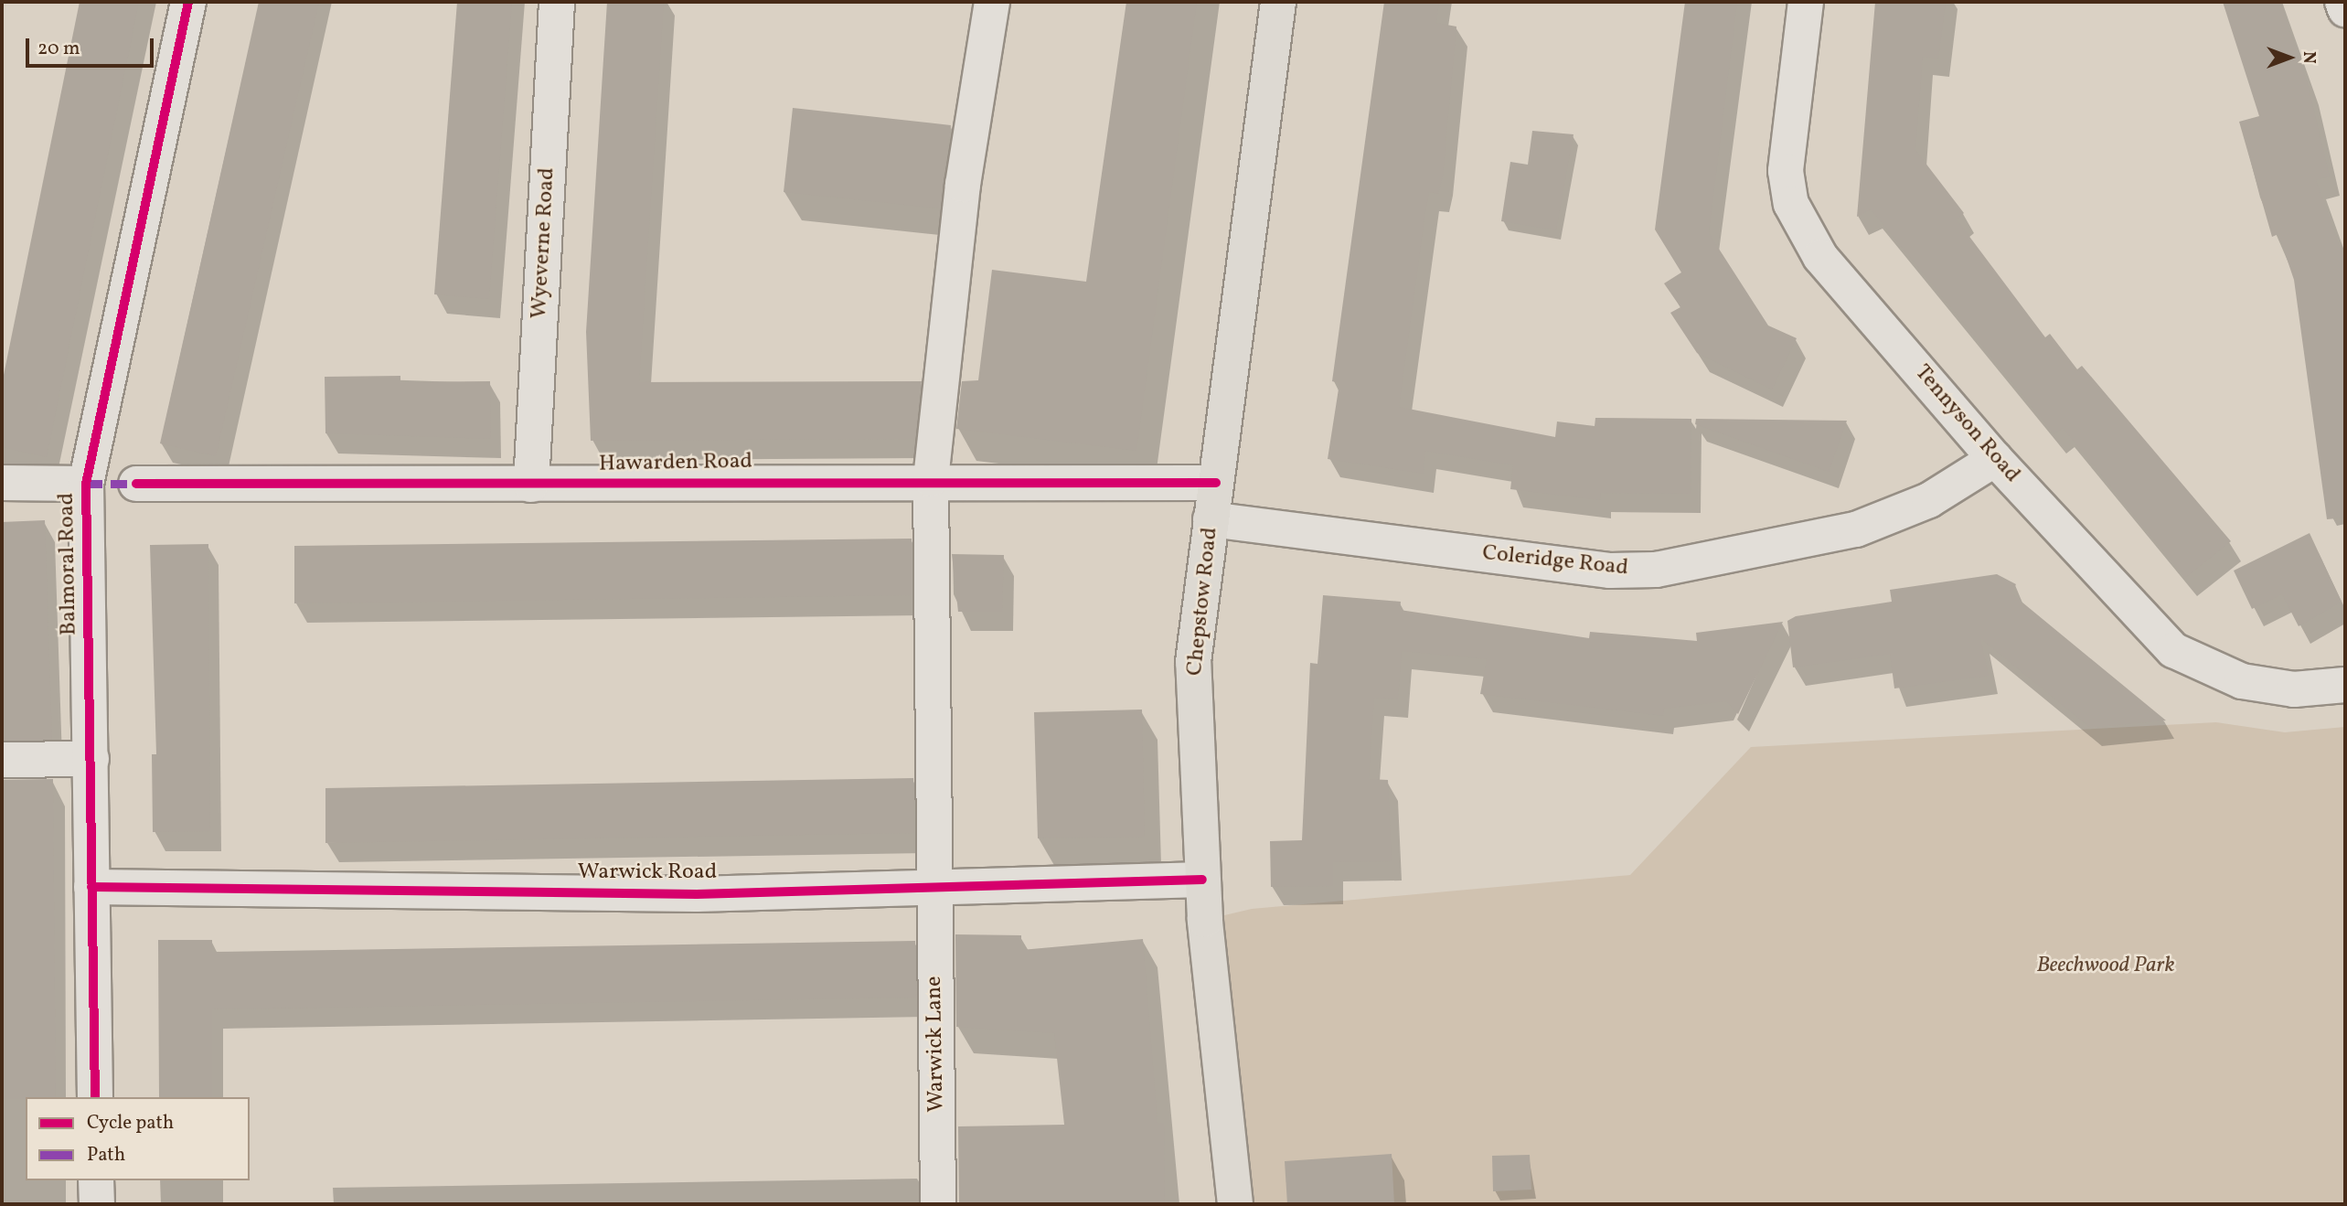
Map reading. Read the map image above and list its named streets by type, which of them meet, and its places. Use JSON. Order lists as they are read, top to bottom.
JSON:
{
  "streets": {
    "main road": ["Chepstow Road"],
    "street": [
      "Wyeverne Road",
      "Tennyson Road",
      "Hawarden Road",
      "Coleridge Road",
      "Balmoral Road",
      "Warwick Road",
      "Warwick Lane"
    ]
  },
  "crossings": [
    ["Wyeverne Road", "Hawarden Road"],
    ["Tennyson Road", "Coleridge Road"],
    ["Hawarden Road", "Chepstow Road"],
    ["Hawarden Road", "Warwick Lane"],
    ["Coleridge Road", "Chepstow Road"],
    ["Balmoral Road", "Warwick Road"],
    ["Chepstow Road", "Warwick Road"],
    ["Warwick Road", "Warwick Lane"]
  ],
  "parks": ["Beechwood Park"],
  "legend": ["Cycle path", "Path"],
  "scale_bar": "20 m",
  "north": "right"
}
